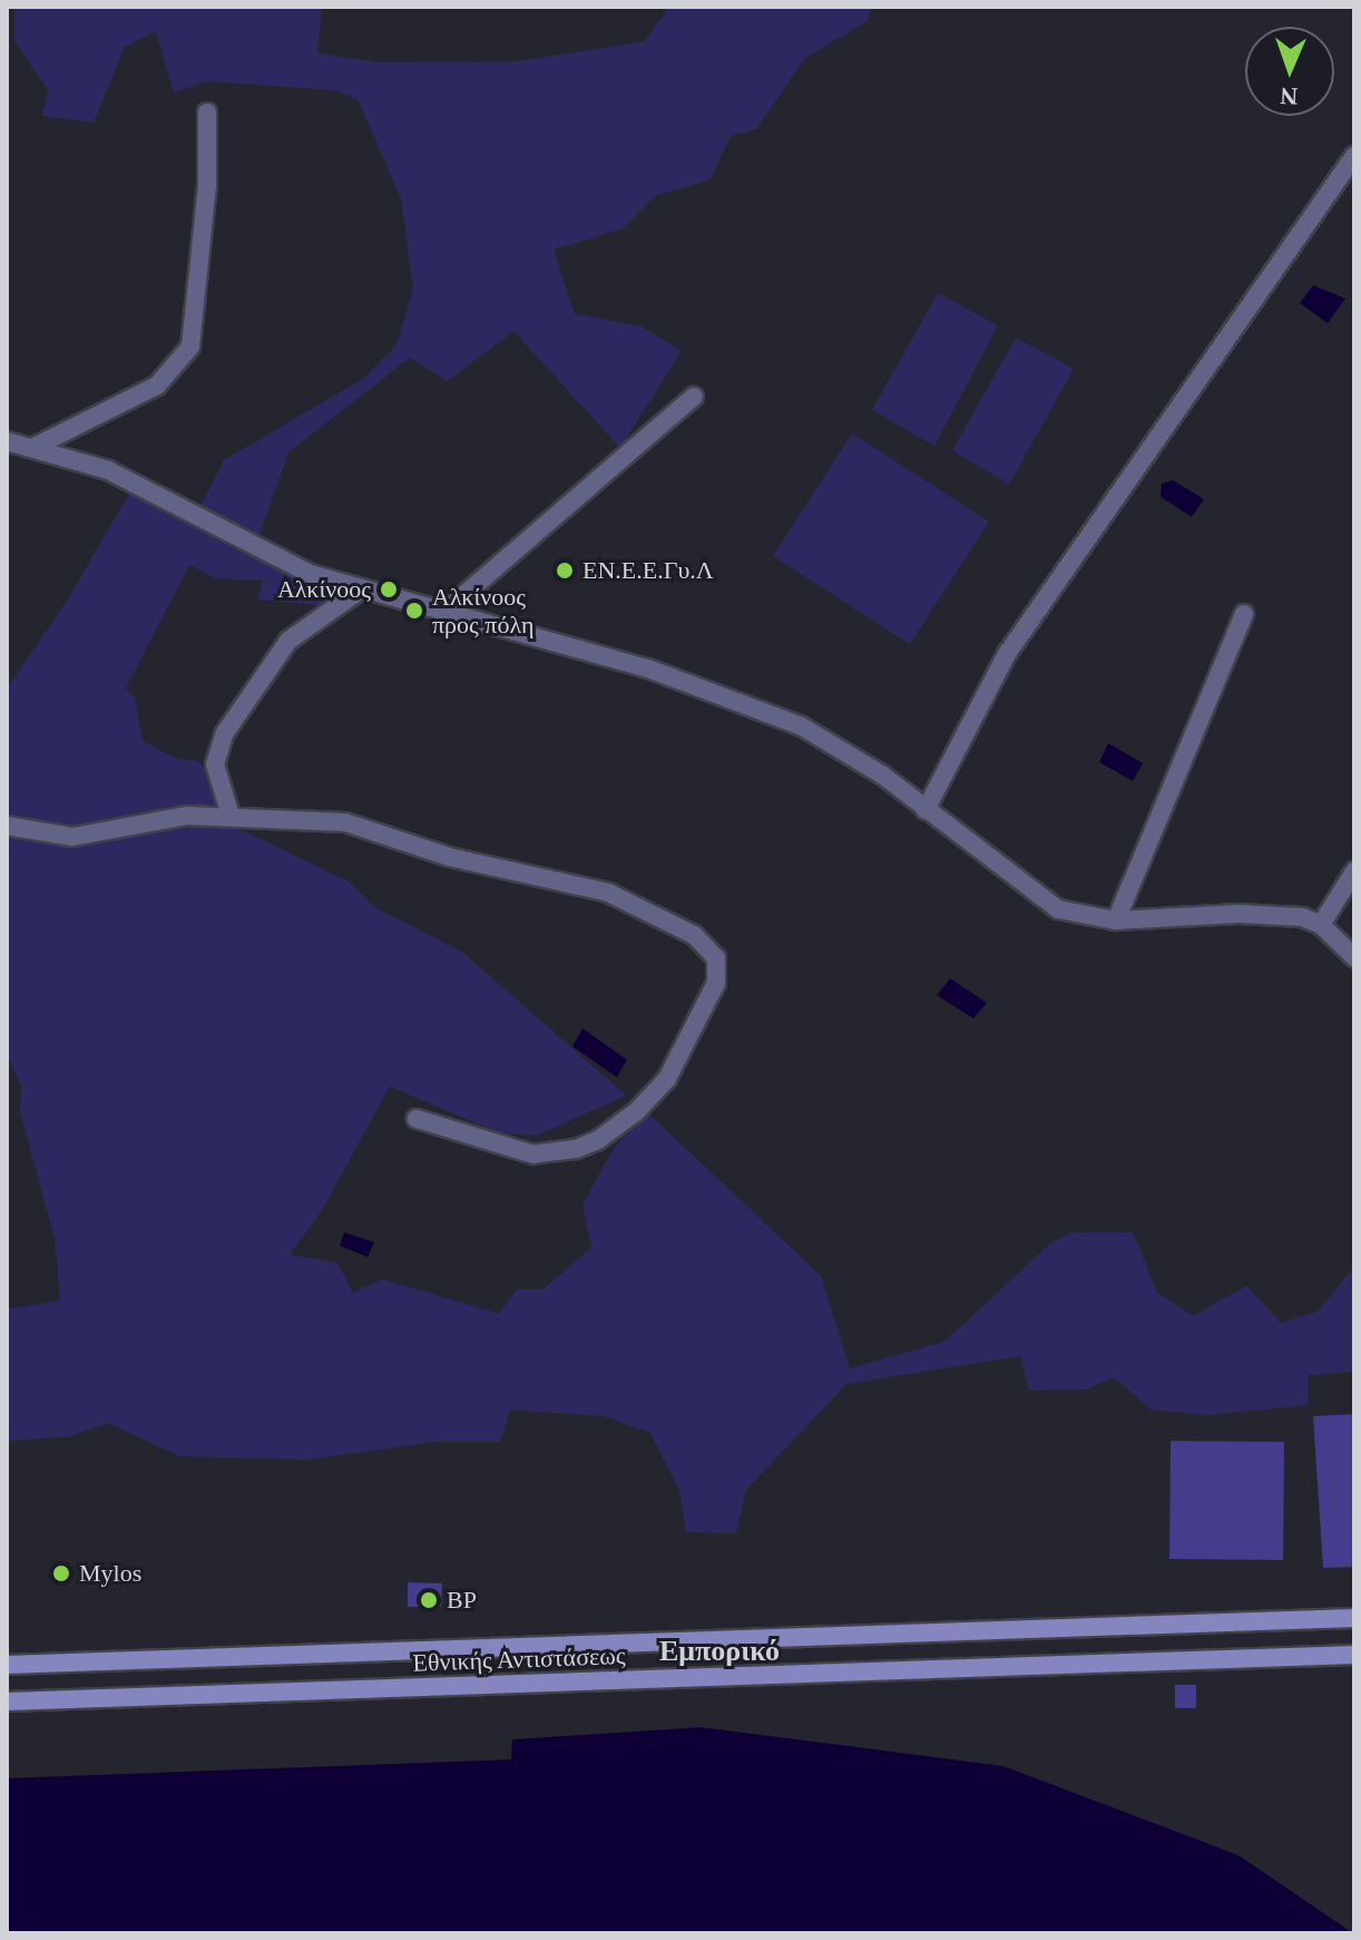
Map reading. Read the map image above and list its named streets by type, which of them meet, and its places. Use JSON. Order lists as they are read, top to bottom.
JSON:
{
  "streets": {
    "main road": ["Εθνικής Αντιστάσεως"]
  },
  "districts": ["Εμπορικό"],
  "places": [
    "ΕΝ.Ε.Ε.Γυ.Λ",
    "Αλκίνοος",
    "Αλκίνοος προς πόλη",
    "Mylos",
    "BP"
  ],
  "north": "bottom"
}
